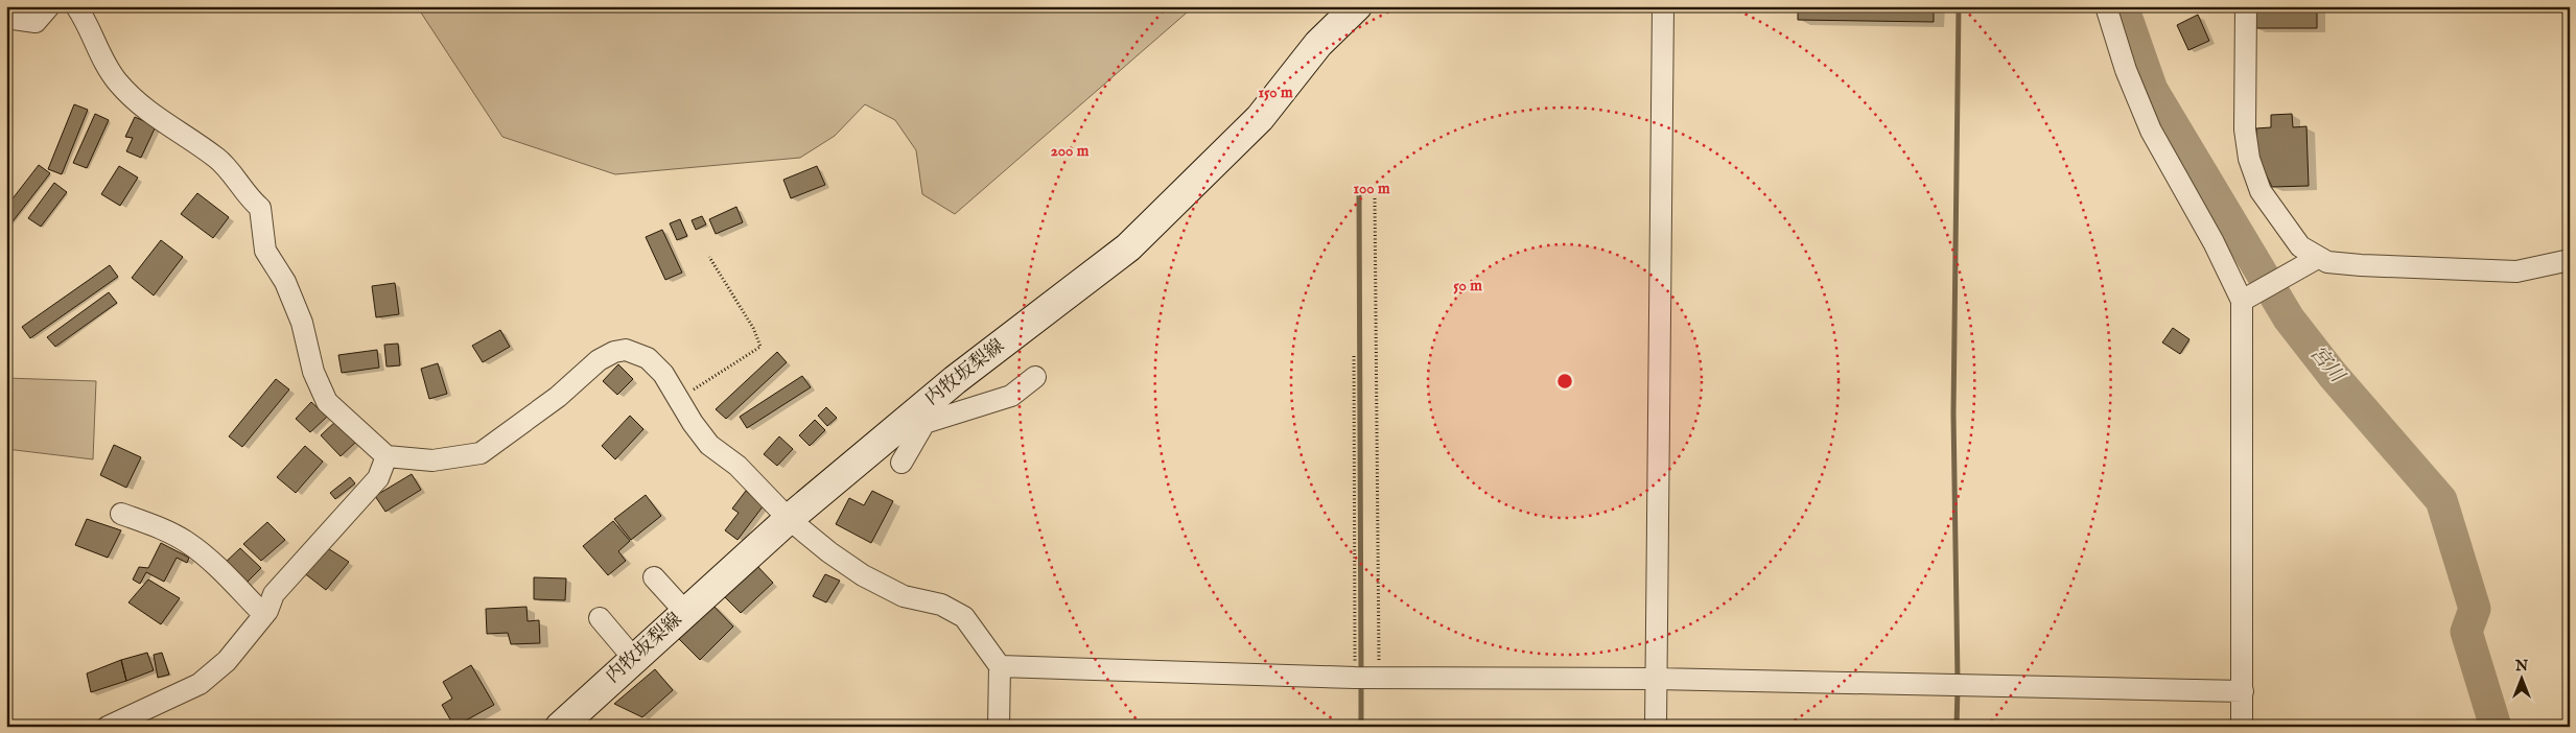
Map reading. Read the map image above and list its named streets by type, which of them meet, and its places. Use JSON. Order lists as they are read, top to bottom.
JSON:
{
  "streets": {
    "main road": ["内牧坂梨線"]
  },
  "water": ["宮川"],
  "north": "top",
  "rings": [
    "150 m",
    "200 m",
    "100 m",
    "50 m"
  ]
}
